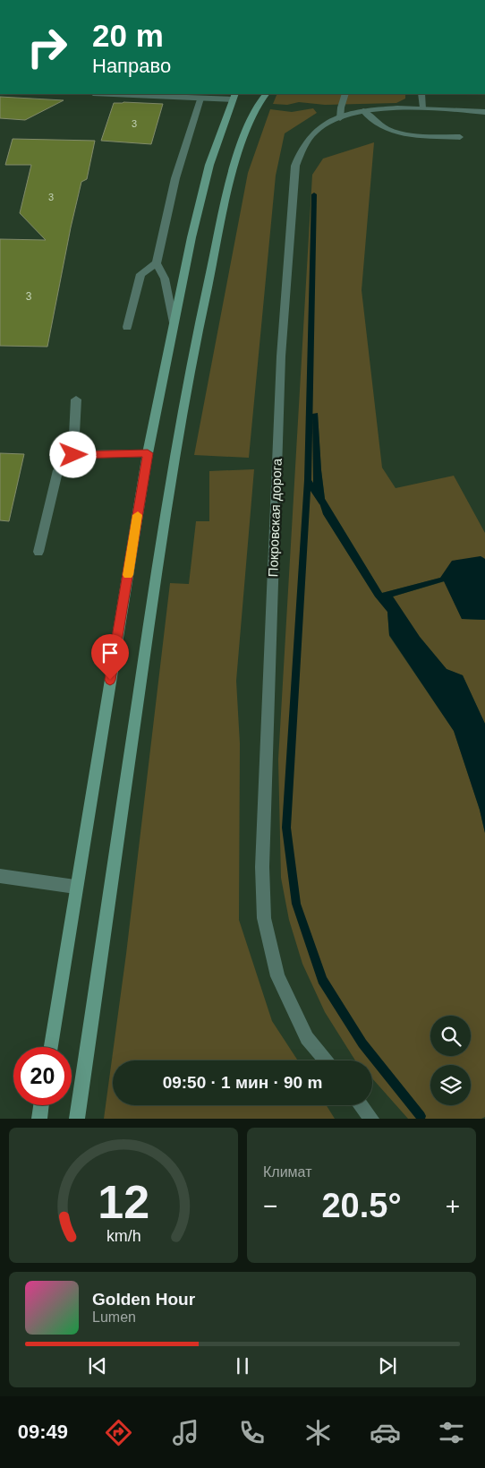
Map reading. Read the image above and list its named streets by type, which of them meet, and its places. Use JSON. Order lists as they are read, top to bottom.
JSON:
{
  "streets": {
    "street": ["Покровская дорога"]
  },
  "house_numbers": ["3", "3", "3"],
  "page": {
    "turn": ["20 m", "Направо"],
    "limit": "20",
    "trip": "09:50 · 1 мин · 90 m",
    "tile": "Климат",
    "heat": ["−", "20.5°", "+"],
    "song": ["Golden Hour", "Lumen"],
    "tabs": "09:49",
    "gauge": ["12", "km/h"]
  }
}
